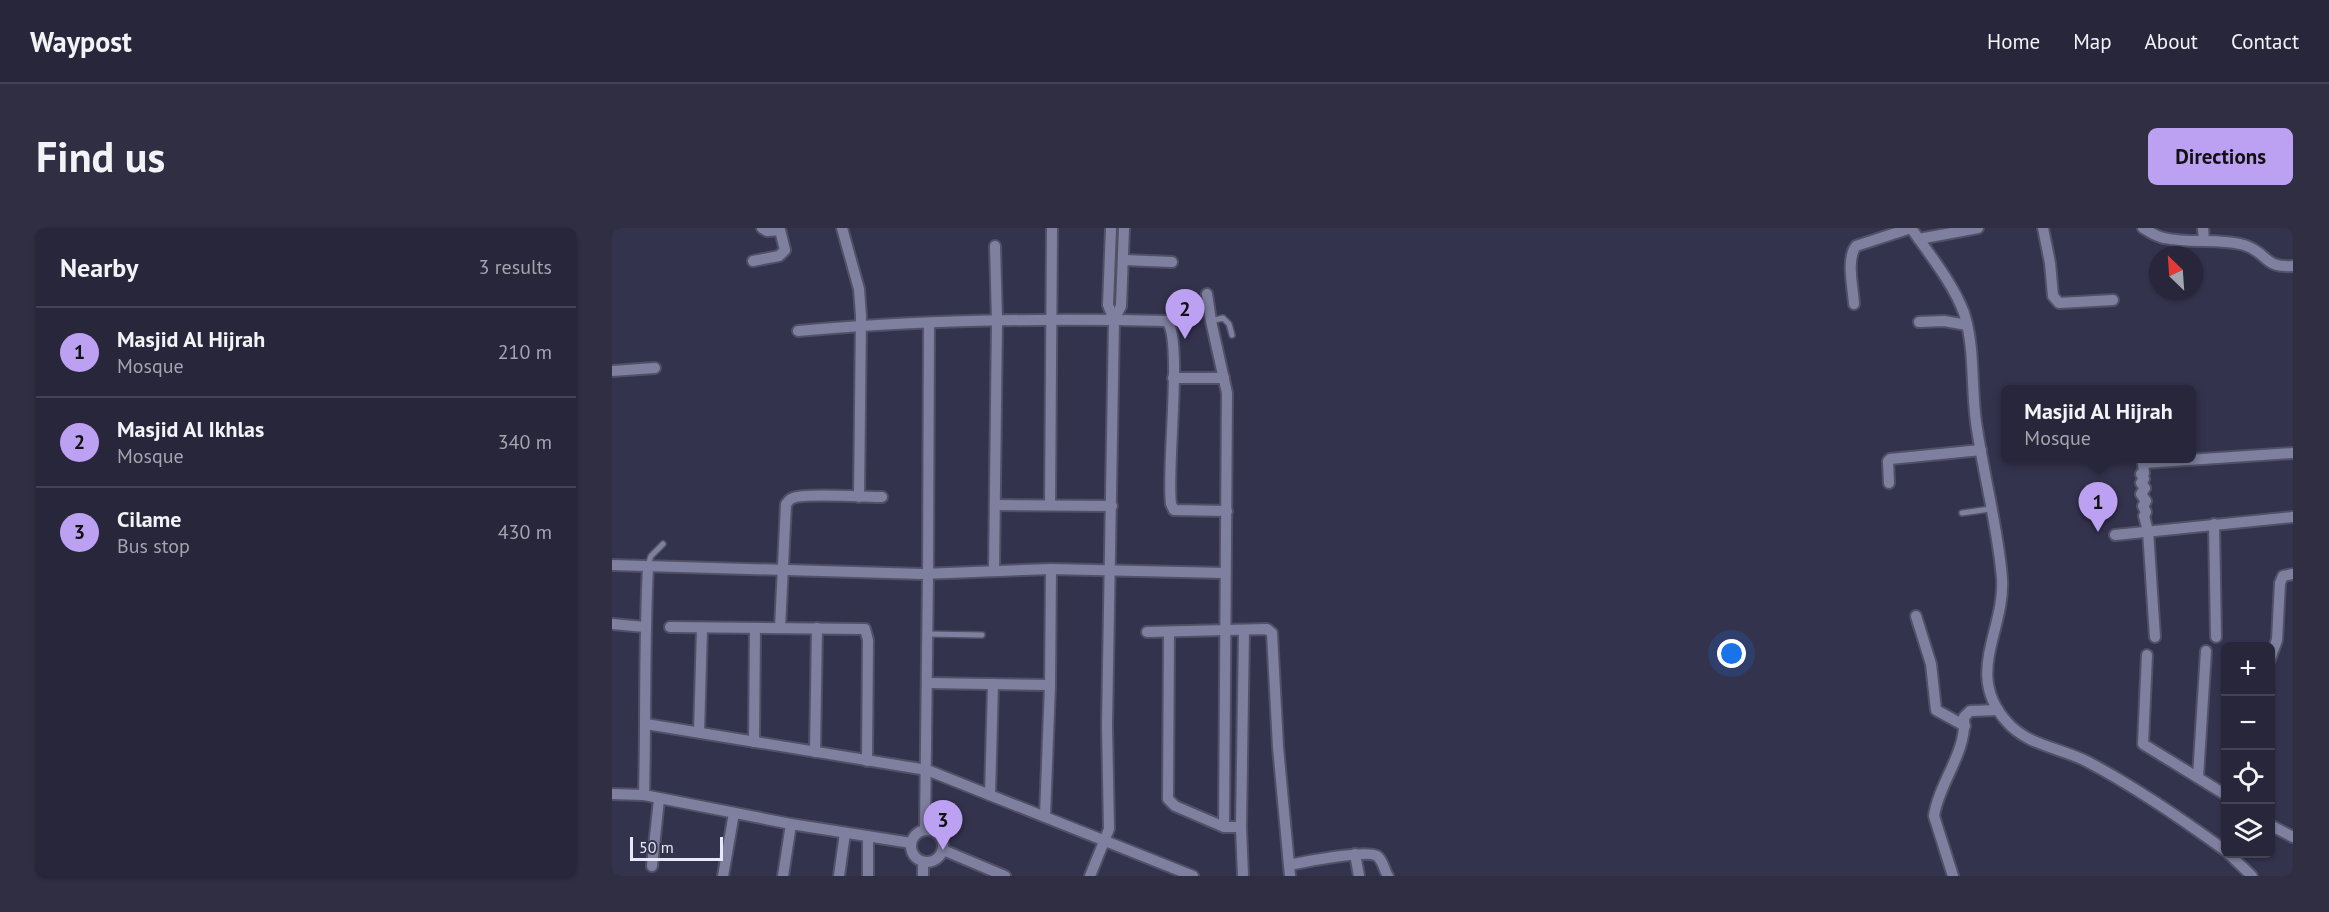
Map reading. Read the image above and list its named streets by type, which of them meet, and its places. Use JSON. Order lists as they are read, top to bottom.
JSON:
{
  "scale_bar": "50 m",
  "north": "top left",
  "page": {
    "header": "Waypost",
    "nav": [
      "Home",
      "Map",
      "About",
      "Contact"
    ],
    "buttons": "Directions",
    "title": "Find us",
    "heading": ["Nearby", "3 results"],
    "pins": ["2", "1", "3"],
    "list": [
      {
        "mark": "1",
        "name": "Masjid Al Hijrah",
        "note": "Mosque",
        "value": "210 m"
      },
      {
        "mark": "2",
        "name": "Masjid Al Ikhlas",
        "note": "Mosque",
        "value": "340 m"
      },
      {
        "mark": "3",
        "name": "Cilame",
        "note": "Bus stop",
        "value": "430 m"
      }
    ],
    "popup": ["Masjid Al Hijrah", "Mosque"],
    "map_buttons": ["+", "−"],
    "scale": "50 m"
  }
}
